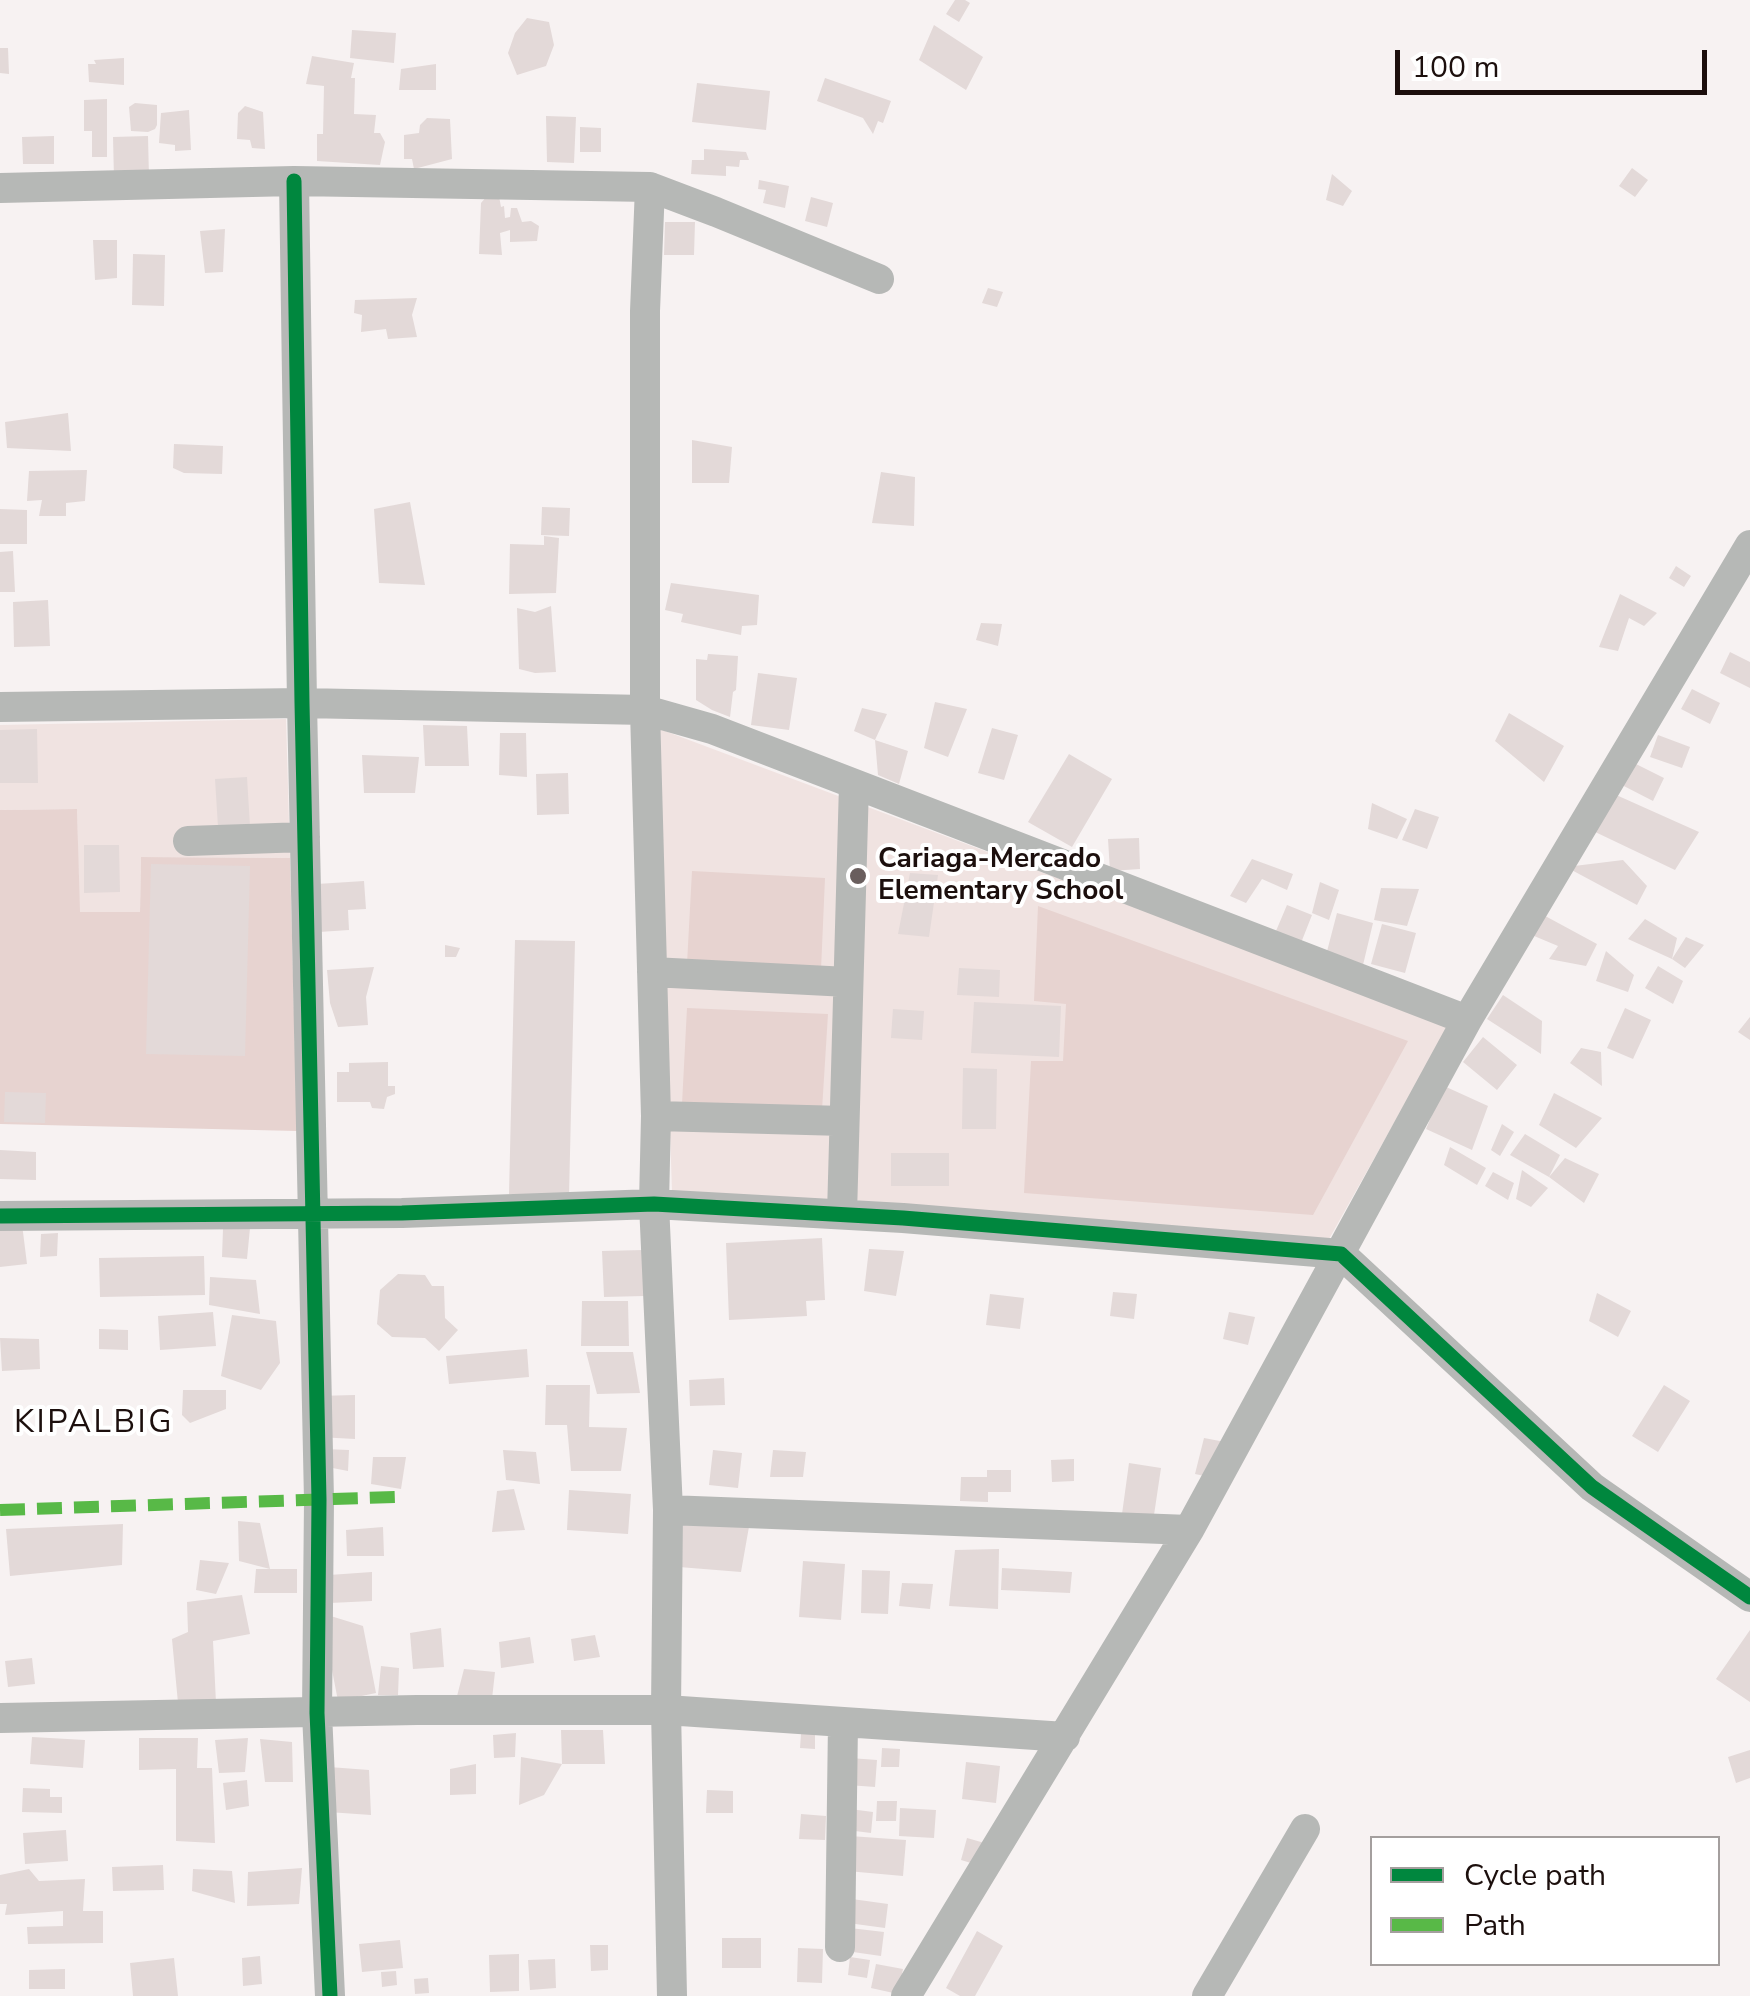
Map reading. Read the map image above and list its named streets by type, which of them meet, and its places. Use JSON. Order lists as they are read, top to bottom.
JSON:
{
  "districts": ["KIPALBIG"],
  "places": ["Cariaga-Mercado Elementary School"],
  "legend": ["Cycle path", "Path"],
  "scale_bar": "100 m"
}
